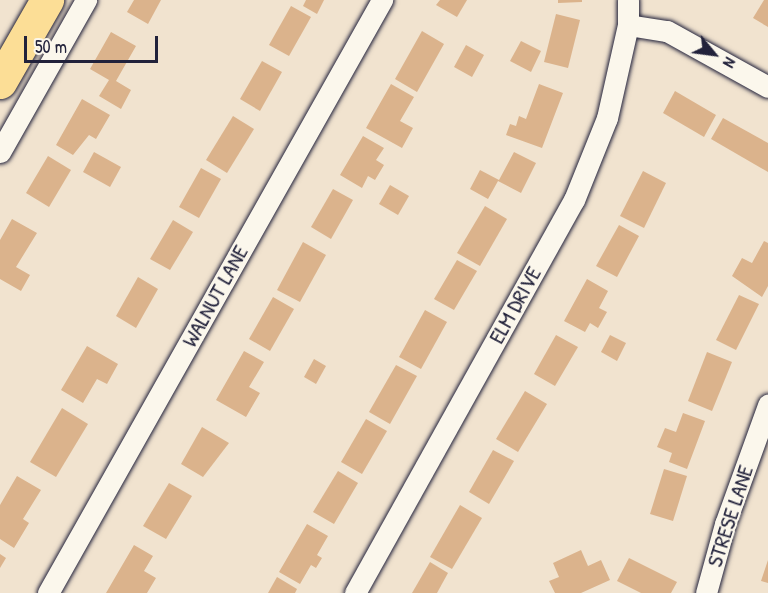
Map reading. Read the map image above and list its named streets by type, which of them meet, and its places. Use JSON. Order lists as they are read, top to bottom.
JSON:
{
  "streets": {
    "street": ["WALNUT LANE", "ELM DRIVE", "STRESE LANE"]
  },
  "scale_bar": "50 m",
  "north": "bottom right"
}
